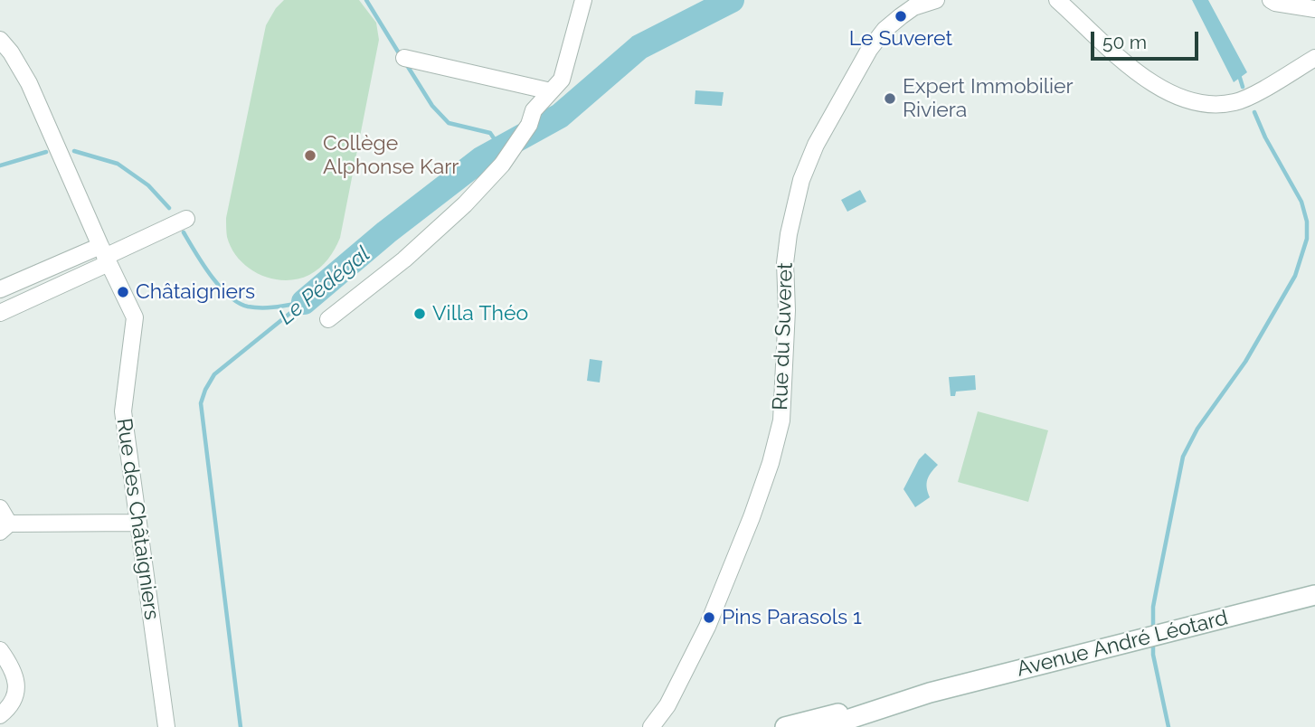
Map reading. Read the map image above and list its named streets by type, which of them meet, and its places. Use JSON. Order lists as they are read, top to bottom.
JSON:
{
  "streets": {
    "main road": ["Avenue André Léotard"],
    "street": ["Rue du Suveret", "Rue des Châtaigniers"]
  },
  "water": ["Le Pédégal"],
  "places": [
    "Le Suveret",
    "Expert Immobilier Riviera",
    "Collège Alphonse Karr",
    "Châtaigniers",
    "Villa Théo",
    "Pins Parasols 1"
  ],
  "scale_bar": "50 m"
}
